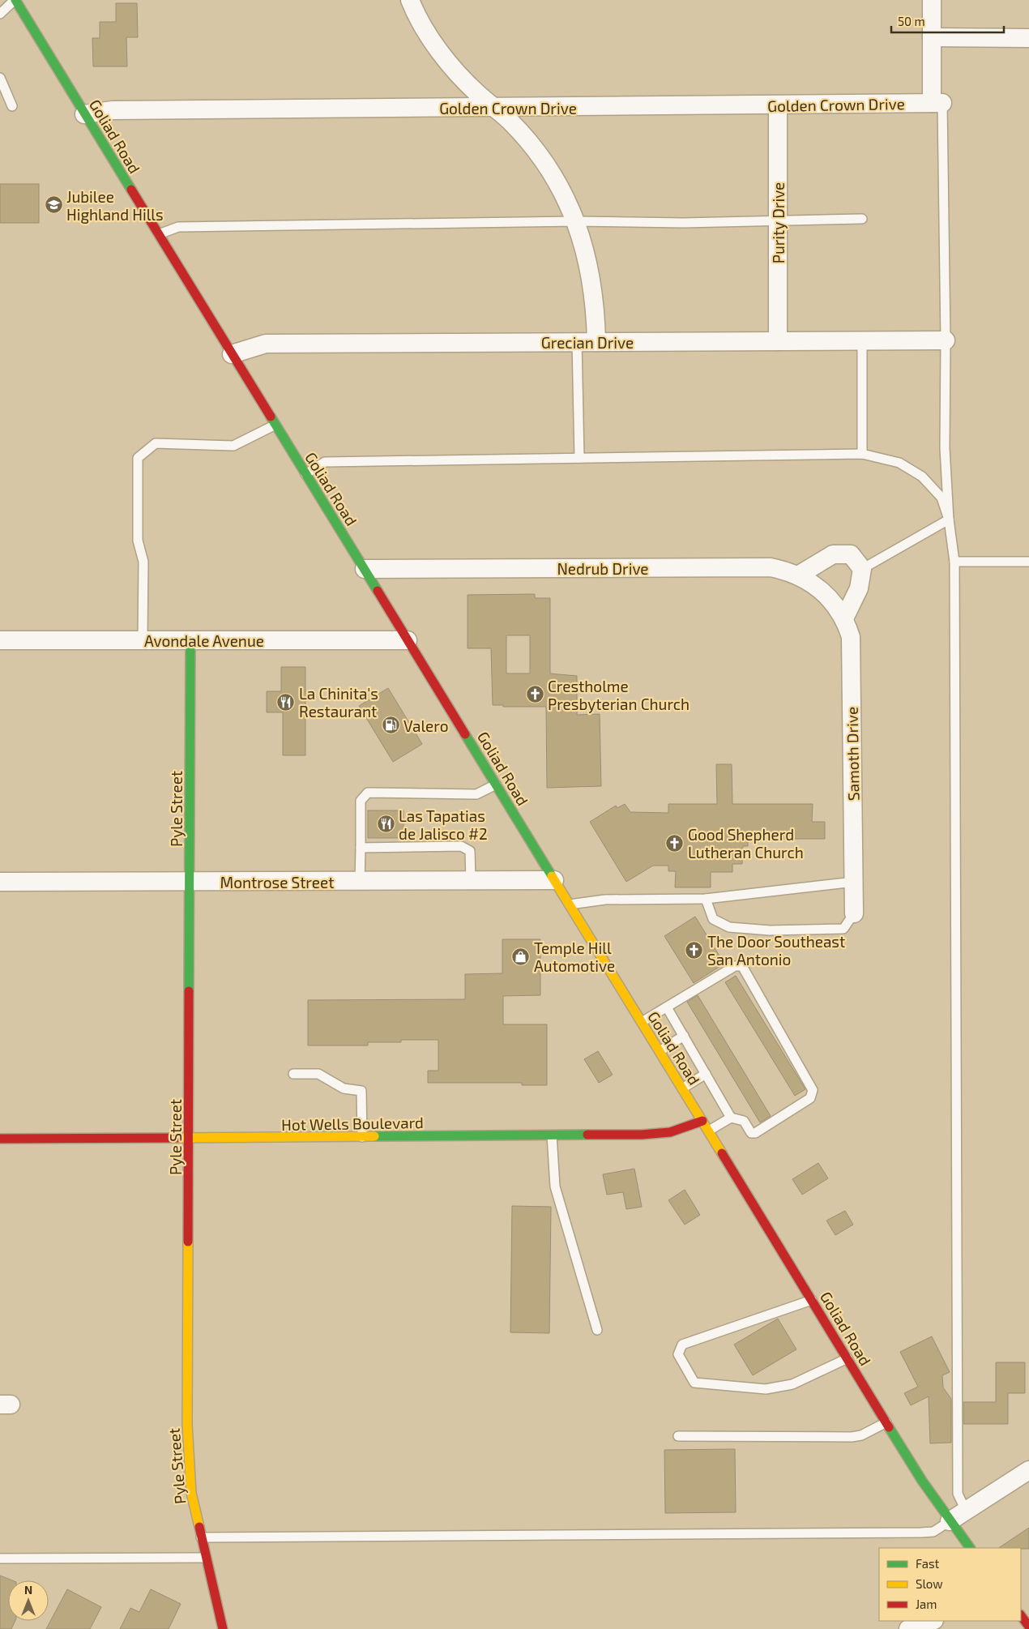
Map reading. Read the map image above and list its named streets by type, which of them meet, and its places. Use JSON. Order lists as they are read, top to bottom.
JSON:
{
  "streets": {
    "main road": ["Goliad Road", "Pyle Street", "Hot Wells Boulevard"],
    "street": [
      "Golden Crown Drive",
      "Purity Drive",
      "Grecian Drive",
      "Nedrub Drive",
      "Avondale Avenue",
      "Samoth Drive",
      "Montrose Street"
    ]
  },
  "crossings": [
    ["Golden Crown Drive", "Goliad Road"],
    ["Golden Crown Drive", "Purity Drive"],
    ["Goliad Road", "Grecian Drive"],
    ["Goliad Road", "Nedrub Drive"],
    ["Goliad Road", "Avondale Avenue"],
    ["Goliad Road", "Montrose Street"],
    ["Goliad Road", "Hot Wells Boulevard"],
    ["Purity Drive", "Grecian Drive"],
    ["Nedrub Drive", "Samoth Drive"],
    ["Avondale Avenue", "Pyle Street"],
    ["Pyle Street", "Montrose Street"],
    ["Pyle Street", "Hot Wells Boulevard"]
  ],
  "places": {
    "school or university": ["Jubilee Highland Hills"],
    "church": ["Crestholme Presbyterian Church", "Good Shepherd Lutheran Church", "The Door Southeast San Antonio"],
    "restaurant": ["La Chinita's Restaurant", "Las Tapatias de Jalisco #2"],
    "fuel station": ["Valero"],
    "shop": ["Temple Hill Automotive"]
  },
  "legend": ["Fast", "Slow", "Jam"],
  "scale_bar": "50 m",
  "north": "top"
}
